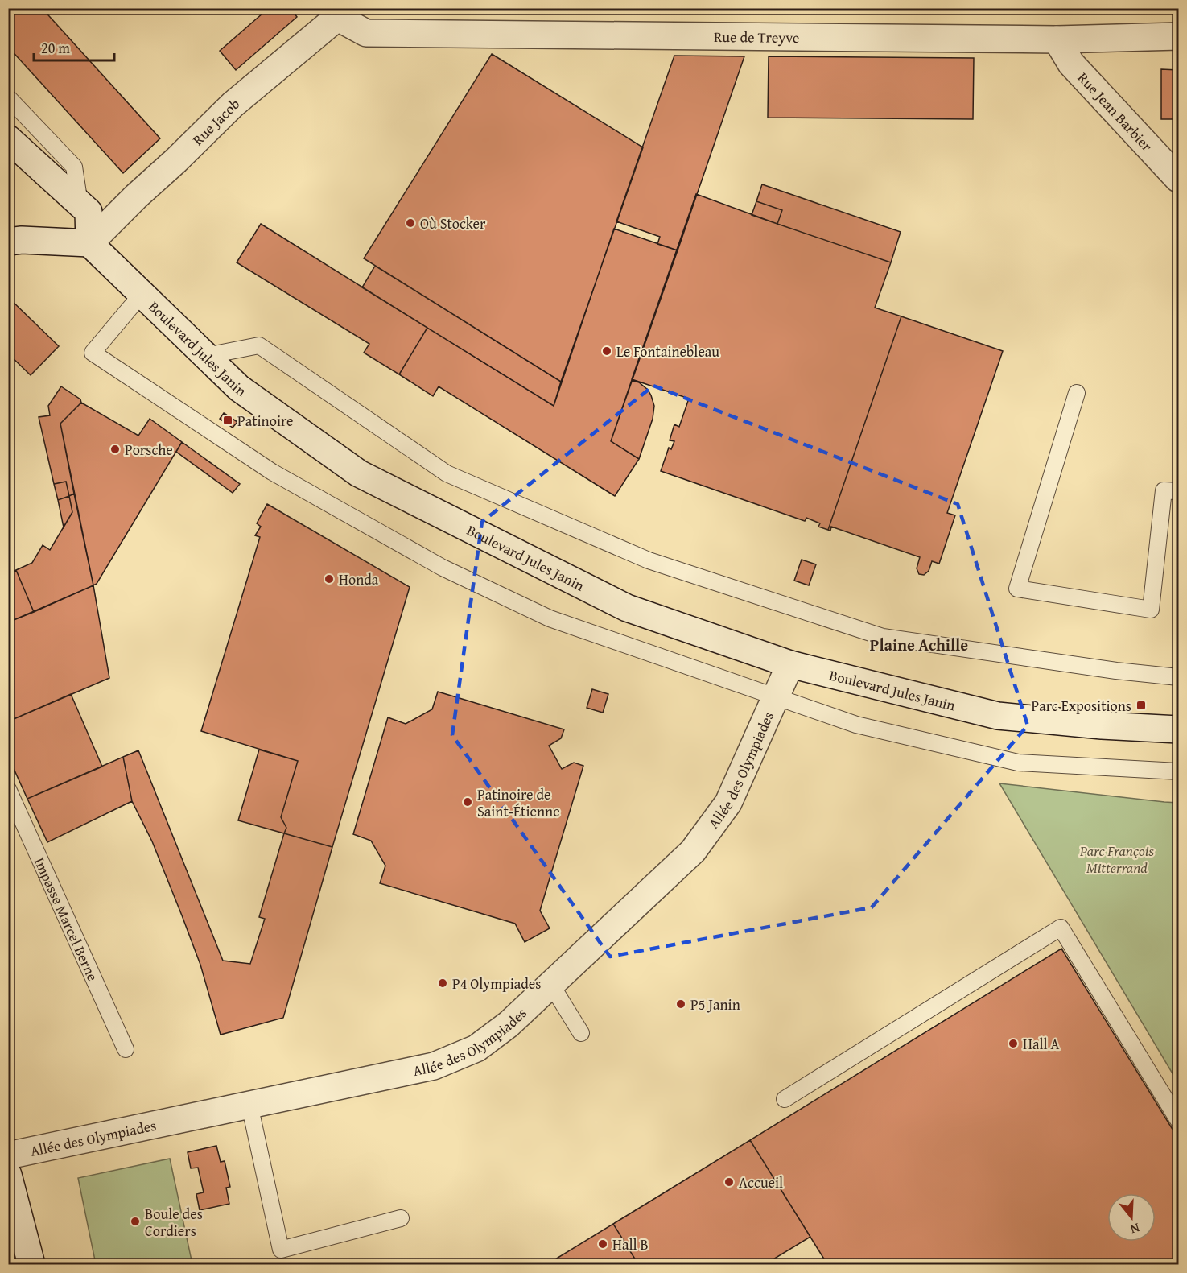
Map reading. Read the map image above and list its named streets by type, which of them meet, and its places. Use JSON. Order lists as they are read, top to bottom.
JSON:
{
  "streets": {
    "street": [
      "Rue de Treyve",
      "Rue Jean Barbier",
      "Rue Jacob",
      "Boulevard Jules Janin",
      "Allée des Olympiades"
    ],
    "lane": ["Impasse Marcel Berne"]
  },
  "crossings": [
    ["Rue de Treyve", "Rue Jean Barbier"],
    ["Rue de Treyve", "Rue Jacob"],
    ["Rue Jacob", "Boulevard Jules Janin"],
    ["Boulevard Jules Janin", "Allée des Olympiades"]
  ],
  "districts": ["Plaine Achille"],
  "parks": ["Parc François Mitterrand"],
  "places": {
    "other": [
      "Où Stocker",
      "Le Fontainebleau",
      "Porsche",
      "Honda",
      "Patinoire de Saint-Étienne",
      "P4 Olympiades",
      "P5 Janin",
      "Hall A",
      "Accueil",
      "Boule des Cordiers",
      "Hall B"
    ],
    "transit": ["Patinoire", "Parc Expositions"]
  },
  "scale_bar": "20 m",
  "north": "bottom"
}
